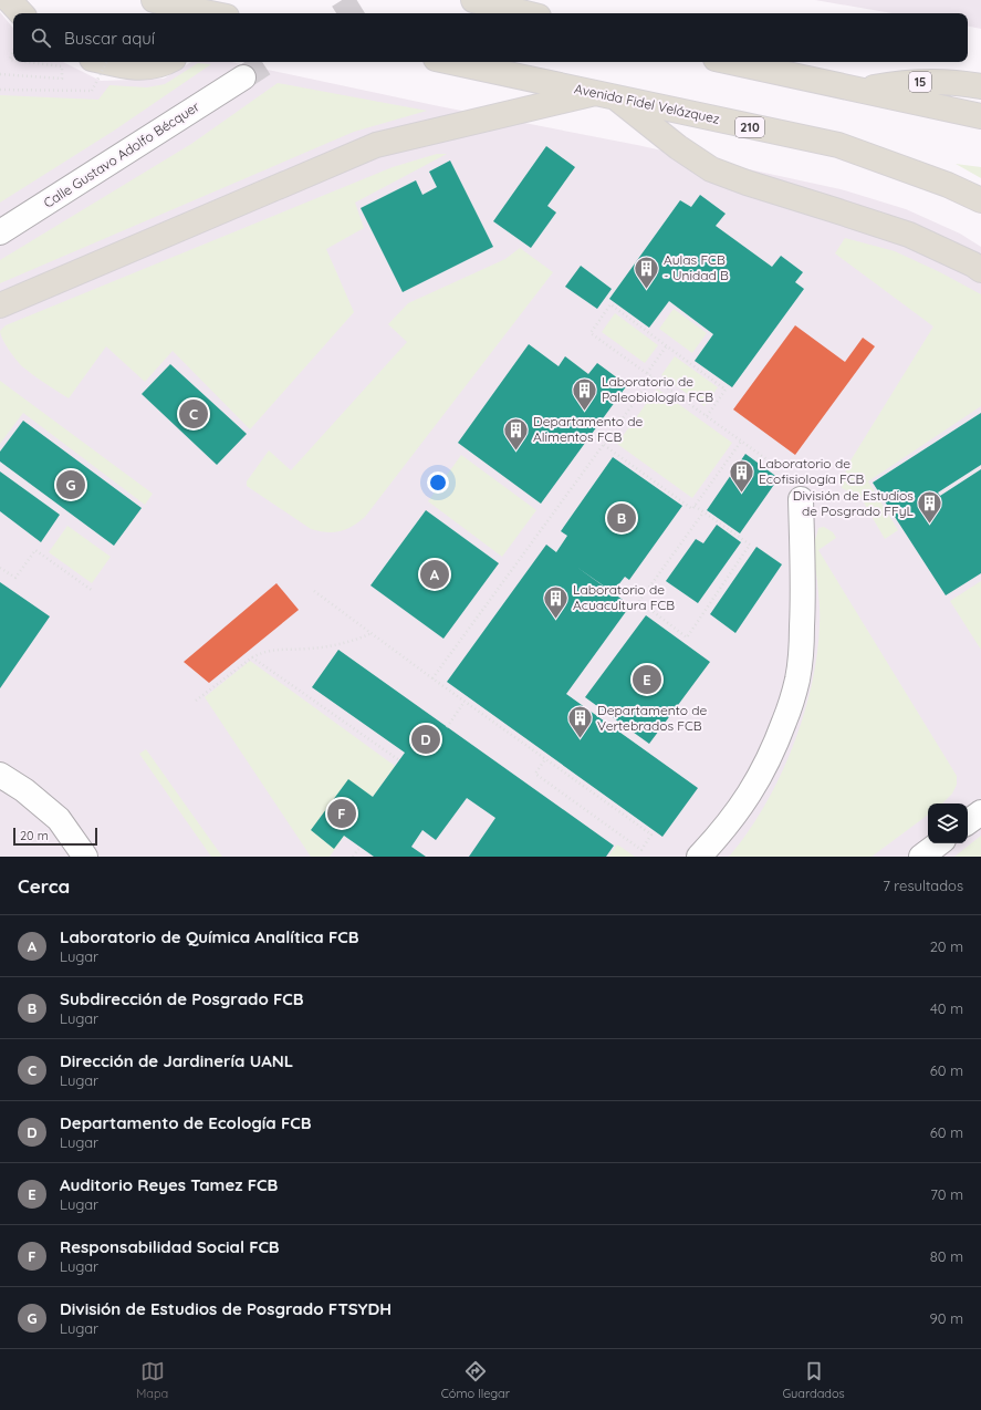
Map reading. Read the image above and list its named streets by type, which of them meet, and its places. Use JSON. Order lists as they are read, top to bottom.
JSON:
{
  "streets": {
    "highway": ["15", "Avenida Fidel Velázquez", "210"],
    "street": ["Calle Gustavo Adolfo Bécquer"]
  },
  "places": {
    "building": [
      "Aulas FCB - Unidad B",
      "Laboratorio de Paleobiología FCB",
      "Departamento de Alimentos FCB",
      "Laboratorio de Ecofisiología FCB",
      "División de Estudios de Posgrado FFyL",
      "Laboratorio de Acuacultura FCB",
      "Departamento de Vertebrados FCB"
    ]
  },
  "scale_bar": "20 m",
  "page": {
    "search": "Buscar aquí",
    "pins": [
      "C",
      "G",
      "B",
      "A",
      "E",
      "D",
      "F"
    ],
    "scale": "20 m",
    "heading": ["Cerca", "7 resultados"],
    "list": [
      {
        "mark": "A",
        "name": "Laboratorio de Química Analítica FCB",
        "note": "Lugar",
        "value": "20 m"
      },
      {
        "mark": "B",
        "name": "Subdirección de Posgrado FCB",
        "note": "Lugar",
        "value": "40 m"
      },
      {
        "mark": "C",
        "name": "Dirección de Jardinería UANL",
        "note": "Lugar",
        "value": "60 m"
      },
      {
        "mark": "D",
        "name": "Departamento de Ecología FCB",
        "note": "Lugar",
        "value": "60 m"
      },
      {
        "mark": "E",
        "name": "Auditorio Reyes Tamez FCB",
        "note": "Lugar",
        "value": "70 m"
      },
      {
        "mark": "F",
        "name": "Responsabilidad Social FCB",
        "note": "Lugar",
        "value": "80 m"
      },
      {
        "mark": "G",
        "name": "División de Estudios de Posgrado FTSYDH",
        "note": "Lugar",
        "value": "90 m"
      }
    ],
    "nav": ["Mapa", "Cómo llegar", "Guardados"]
  }
}
